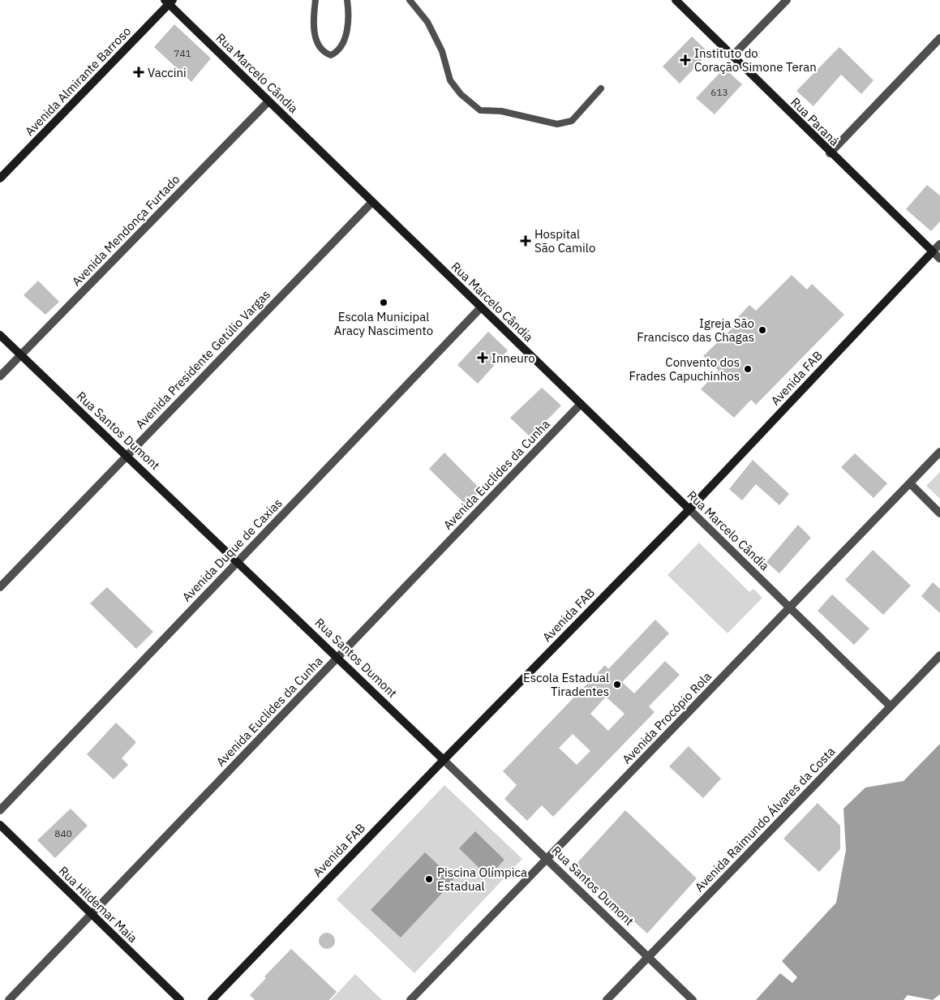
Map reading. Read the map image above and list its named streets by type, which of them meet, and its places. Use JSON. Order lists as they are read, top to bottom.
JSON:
{
  "streets": {
    "main road": [
      "Rua Marcelo Cândia",
      "Avenida Almirante Barroso",
      "Rua Paraná",
      "Avenida FAB",
      "Rua Santos Dumont",
      "Rua Hildemar Maia"
    ],
    "street": [
      "Avenida Mendonça Furtado",
      "Avenida Presidente Getúlio Vargas",
      "Avenida Euclides da Cunha",
      "Avenida Duque de Caxias",
      "Avenida Procópio Rola",
      "Avenida Raimundo Álvares da Costa"
    ]
  },
  "crossings": [
    ["Rua Marcelo Cândia", "Avenida Almirante Barroso"],
    ["Rua Marcelo Cândia", "Avenida Mendonça Furtado"],
    ["Rua Marcelo Cândia", "Avenida Presidente Getúlio Vargas"],
    ["Rua Marcelo Cândia", "Avenida FAB"],
    ["Rua Marcelo Cândia", "Avenida Euclides da Cunha"],
    ["Rua Marcelo Cândia", "Avenida Duque de Caxias"],
    ["Rua Marcelo Cândia", "Avenida Procópio Rola"],
    ["Rua Marcelo Cândia", "Avenida Raimundo Álvares da Costa"],
    ["Rua Paraná", "Avenida FAB"],
    ["Avenida Mendonça Furtado", "Rua Santos Dumont"],
    ["Avenida Presidente Getúlio Vargas", "Rua Santos Dumont"],
    ["Avenida FAB", "Rua Santos Dumont"],
    ["Rua Santos Dumont", "Avenida Euclides da Cunha"],
    ["Rua Santos Dumont", "Avenida Duque de Caxias"],
    ["Rua Santos Dumont", "Avenida Procópio Rola"],
    ["Rua Santos Dumont", "Avenida Raimundo Álvares da Costa"],
    ["Avenida Euclides da Cunha", "Rua Hildemar Maia"]
  ],
  "places": {
    "health": [
      "Instituto do Coração Simone Teran",
      "Vaccini",
      "Hospital São Camilo",
      "Inneuro"
    ],
    "other": [
      "Escola Municipal Aracy Nascimento",
      "Igreja São Francisco das Chagas",
      "Convento dos Frades Capuchinhos",
      "Escola Estadual Tiradentes",
      "Piscina Olímpica Estadual"
    ]
  },
  "house_numbers": ["741", "613", "840"]
}
